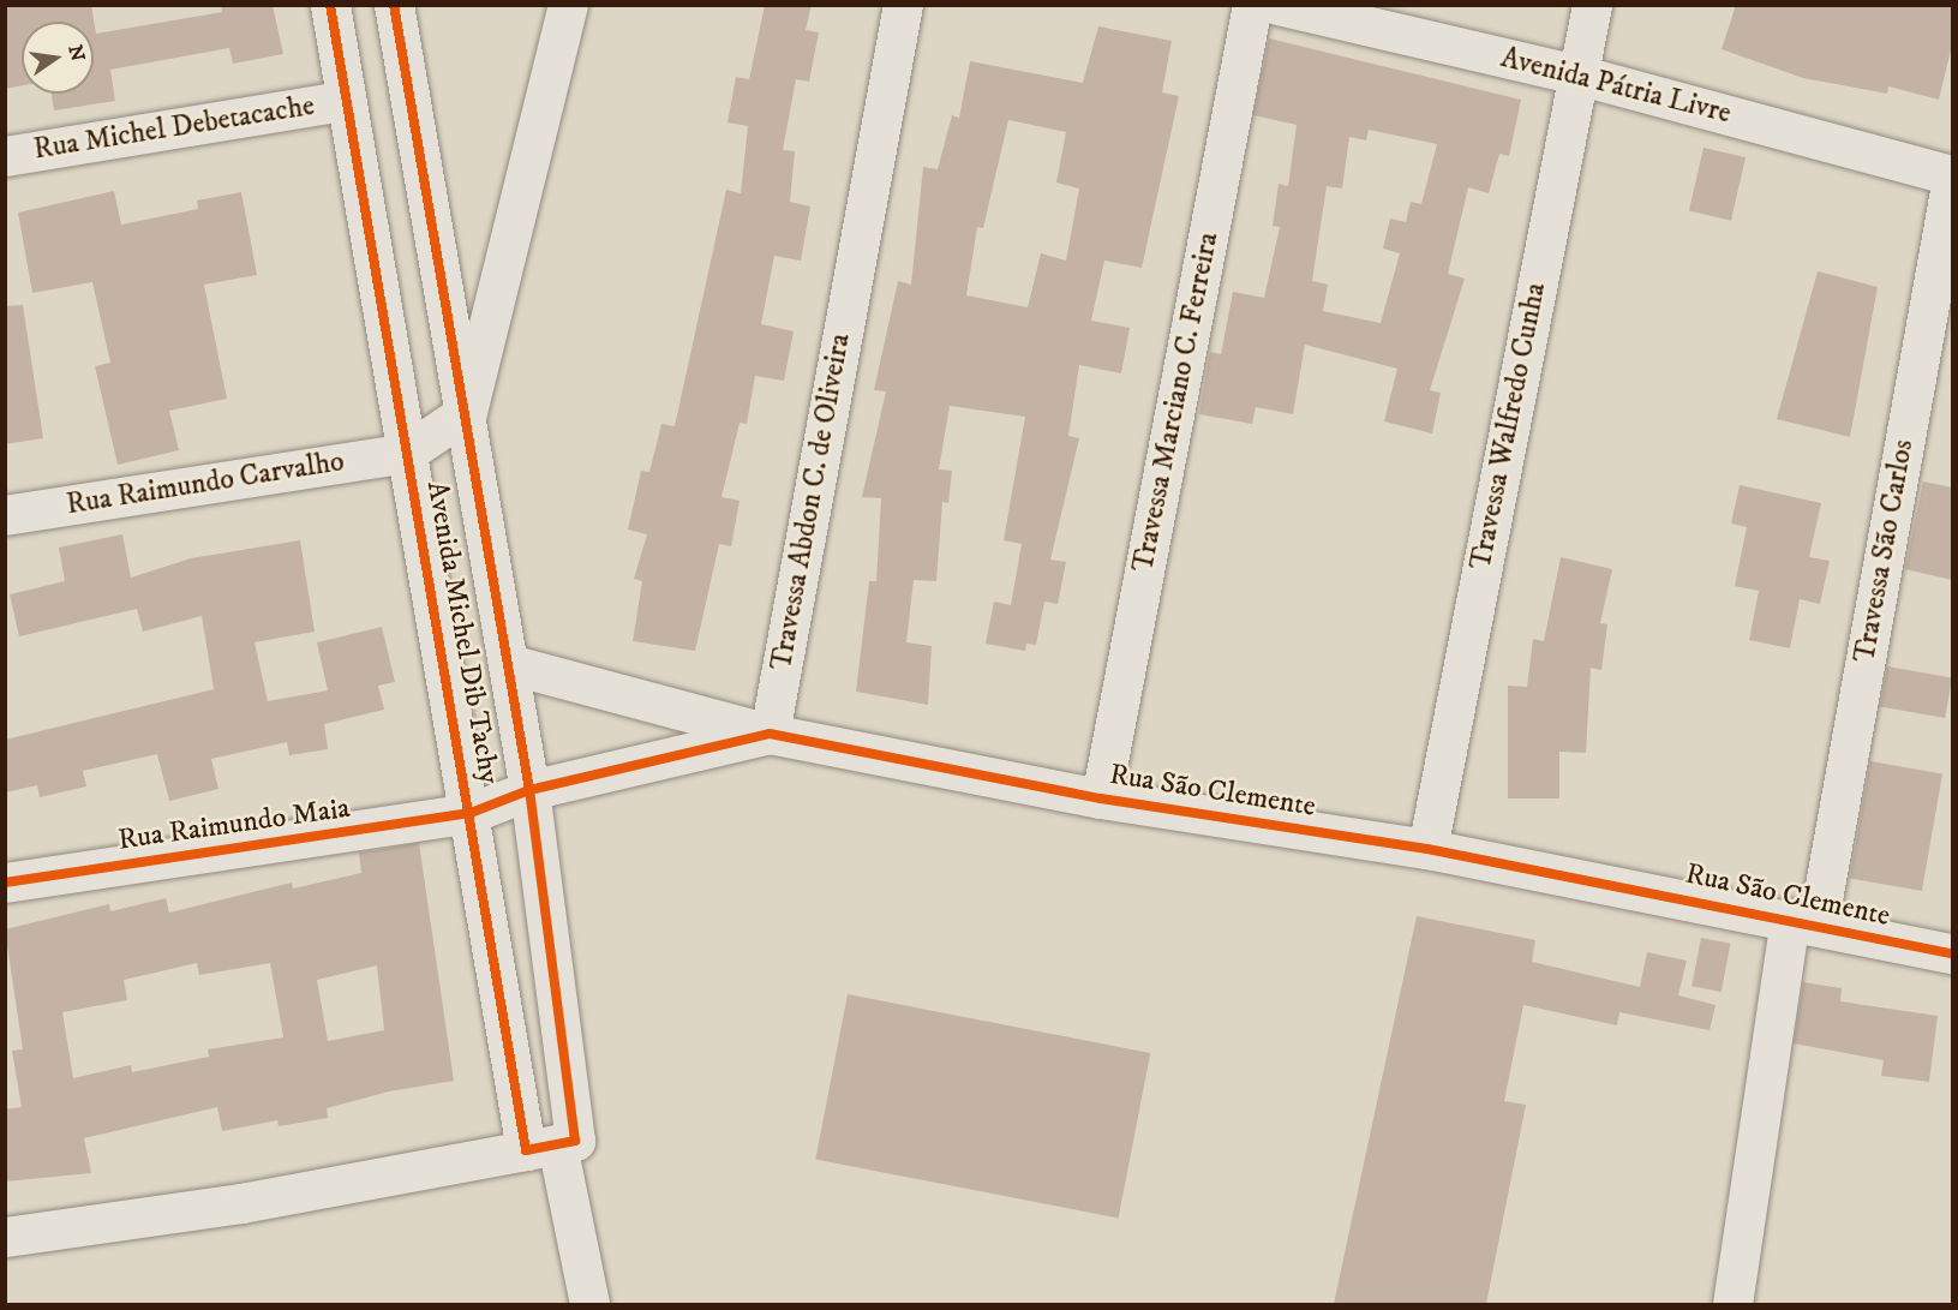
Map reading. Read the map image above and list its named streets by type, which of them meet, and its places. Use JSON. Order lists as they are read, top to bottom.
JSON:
{
  "streets": {
    "street": [
      "Avenida Pátria Livre",
      "Rua Michel Debetacache",
      "Travessa Marciano C. Ferreira",
      "Travessa Walfredo Cunha",
      "Rua Raimundo Carvalho",
      "Travessa Abdon C. de Oliveira",
      "Travessa São Carlos",
      "Avenida Michel Dib Tachy",
      "Rua São Clemente",
      "Rua Raimundo Maia"
    ]
  },
  "crossings": [
    ["Avenida Pátria Livre", "Travessa Walfredo Cunha"],
    ["Avenida Pátria Livre", "Travessa São Carlos"],
    ["Rua Michel Debetacache", "Avenida Michel Dib Tachy"],
    ["Travessa Marciano C. Ferreira", "Rua São Clemente"],
    ["Travessa Walfredo Cunha", "Rua São Clemente"],
    ["Rua Raimundo Carvalho", "Avenida Michel Dib Tachy"],
    ["Travessa Abdon C. de Oliveira", "Rua São Clemente"],
    ["Travessa São Carlos", "Rua São Clemente"],
    ["Avenida Michel Dib Tachy", "Rua São Clemente"],
    ["Avenida Michel Dib Tachy", "Rua Raimundo Maia"],
    ["Rua São Clemente", "Rua Raimundo Maia"]
  ],
  "north": "right"
}
